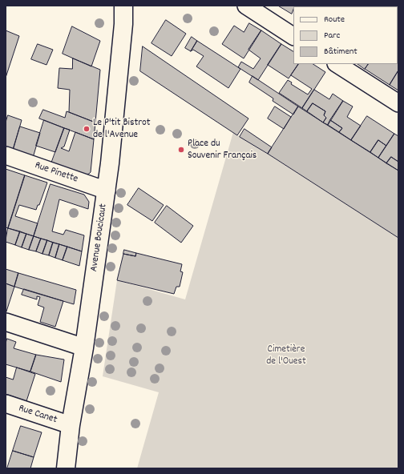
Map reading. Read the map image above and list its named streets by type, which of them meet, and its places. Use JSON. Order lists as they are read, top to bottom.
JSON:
{
  "streets": {
    "main road": ["Avenue Boucicaut"],
    "street": ["Rue Pinette", "Rue Canet"]
  },
  "crossings": [
    ["Rue Pinette", "Avenue Boucicaut"],
    ["Avenue Boucicaut", "Rue Canet"]
  ],
  "parks": ["Cimetière de l'Ouest"],
  "places": ["Le P'tit Bistrot de l'Avenue", "Place du Souvenir Français"],
  "legend": ["Route", "Parc", "Bâtiment"]
}
